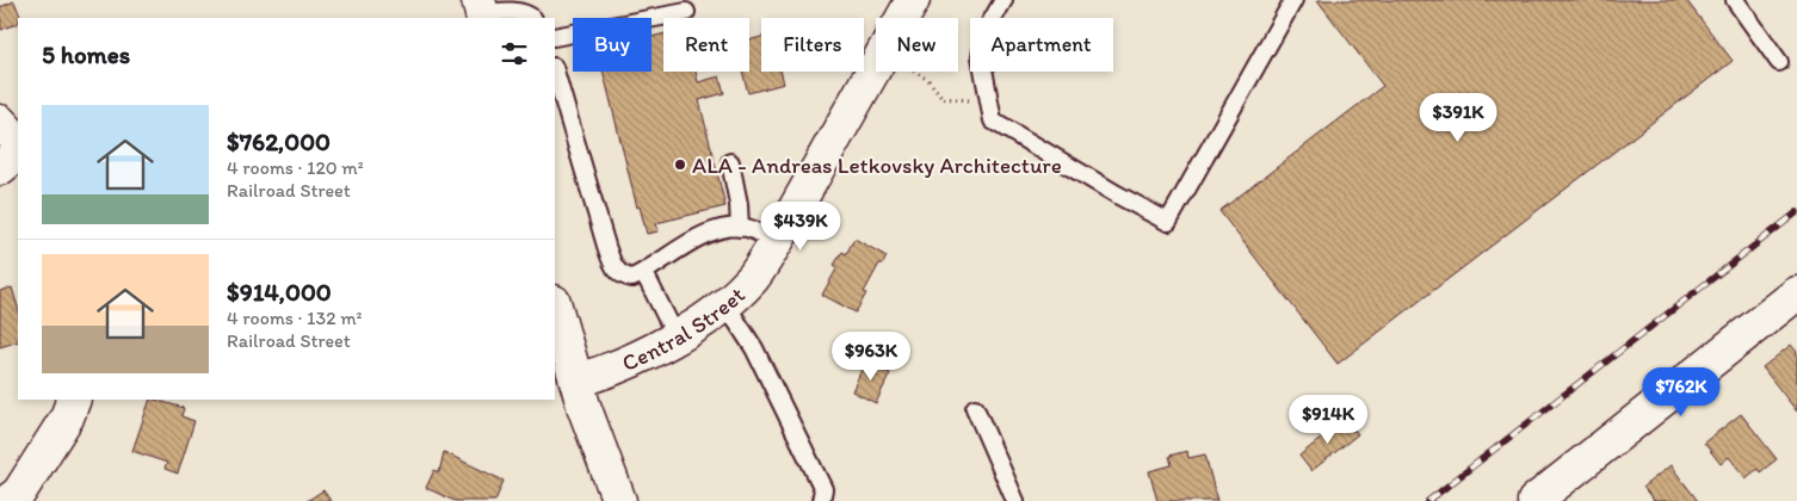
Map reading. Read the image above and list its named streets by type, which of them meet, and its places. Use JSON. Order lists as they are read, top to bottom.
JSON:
{
  "streets": {
    "street": ["Central Street"]
  },
  "places": ["ALA - Andreas Letkovsky Architecture"],
  "page": {
    "chip": [
      "Buy",
      "Rent",
      "Filters",
      "New",
      "Apartment"
    ],
    "heading": "5 homes",
    "list": [
      {
        "name": "$762,000",
        "note": "4 rooms · 120 m² · Railroad Street"
      },
      {
        "name": "$914,000",
        "note": "4 rooms · 132 m² · Railroad Street"
      }
    ],
    "price": [
      "$391K",
      "$439K",
      "$963K",
      "$762K",
      "$914K"
    ]
  }
}
